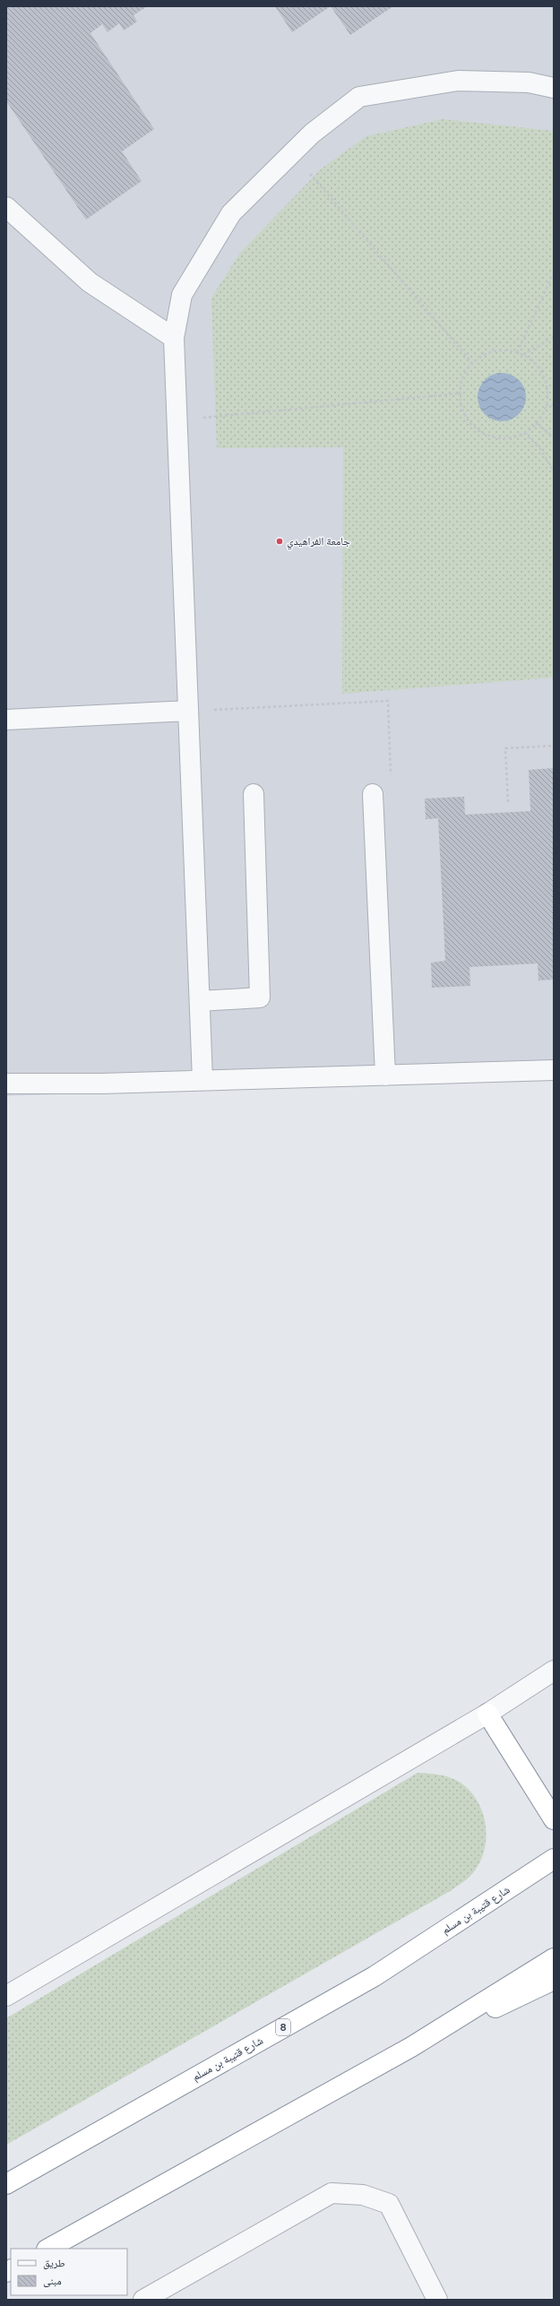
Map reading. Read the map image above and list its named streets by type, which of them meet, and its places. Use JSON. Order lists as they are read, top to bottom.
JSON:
{
  "streets": {
    "highway": ["شارع قتيبة بن مسلم", "8"]
  },
  "places": ["جامعة الفراهيدي"],
  "legend": ["طريق", "مبنى"]
}
